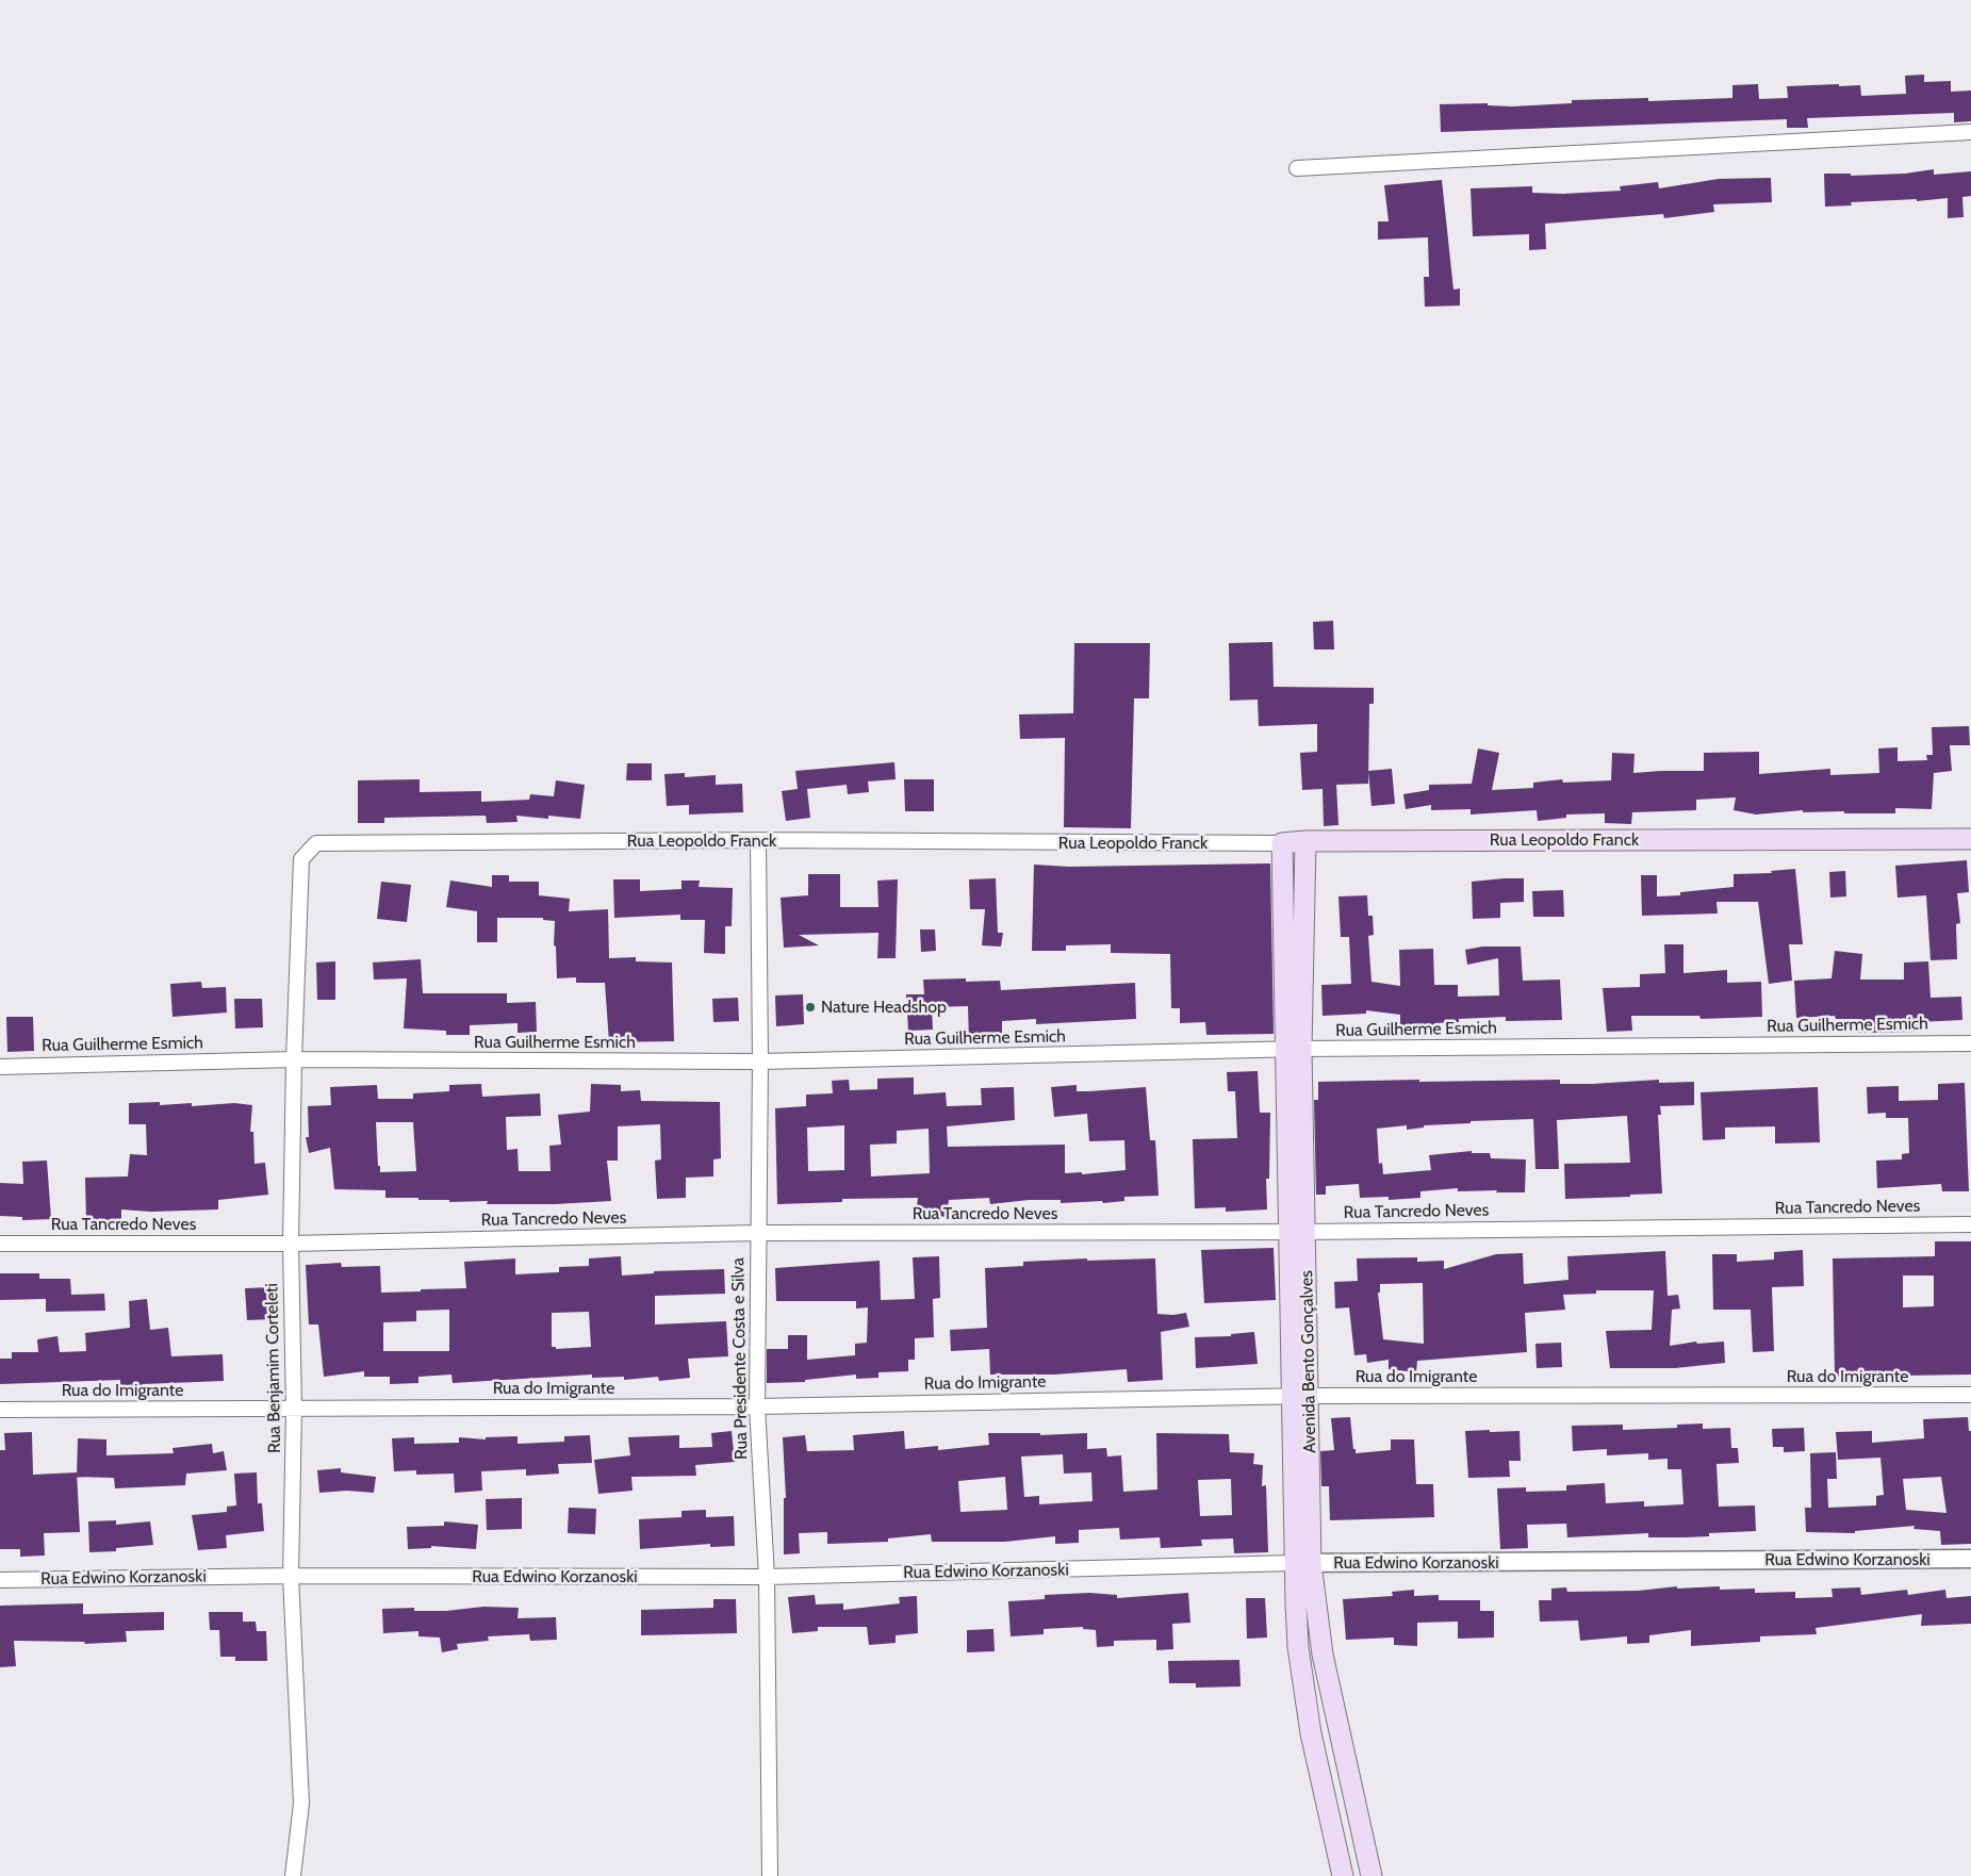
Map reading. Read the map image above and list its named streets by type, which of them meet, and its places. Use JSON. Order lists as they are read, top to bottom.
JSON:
{
  "streets": {
    "main road": ["Rua Leopoldo Franck", "Avenida Bento Gonçalves"],
    "street": [
      "Rua Guilherme Esmich",
      "Rua Tancredo Neves",
      "Rua Presidente Costa e Silva",
      "Rua Benjamim Corteleti",
      "Rua do Imigrante",
      "Rua Edwino Korzanoski"
    ]
  },
  "crossings": [
    ["Rua Leopoldo Franck", "Rua Presidente Costa e Silva"],
    ["Rua Leopoldo Franck", "Avenida Bento Gonçalves"],
    ["Rua Leopoldo Franck", "Rua Benjamim Corteleti"],
    ["Rua Guilherme Esmich", "Rua Presidente Costa e Silva"],
    ["Rua Guilherme Esmich", "Avenida Bento Gonçalves"],
    ["Rua Guilherme Esmich", "Rua Benjamim Corteleti"],
    ["Rua Tancredo Neves", "Rua Presidente Costa e Silva"],
    ["Rua Tancredo Neves", "Avenida Bento Gonçalves"],
    ["Rua Tancredo Neves", "Rua Benjamim Corteleti"],
    ["Rua Presidente Costa e Silva", "Rua do Imigrante"],
    ["Rua Presidente Costa e Silva", "Rua Edwino Korzanoski"],
    ["Avenida Bento Gonçalves", "Rua do Imigrante"],
    ["Avenida Bento Gonçalves", "Rua Edwino Korzanoski"],
    ["Rua Benjamim Corteleti", "Rua do Imigrante"],
    ["Rua Benjamim Corteleti", "Rua Edwino Korzanoski"]
  ],
  "places": ["Nature Headshop"]
}
